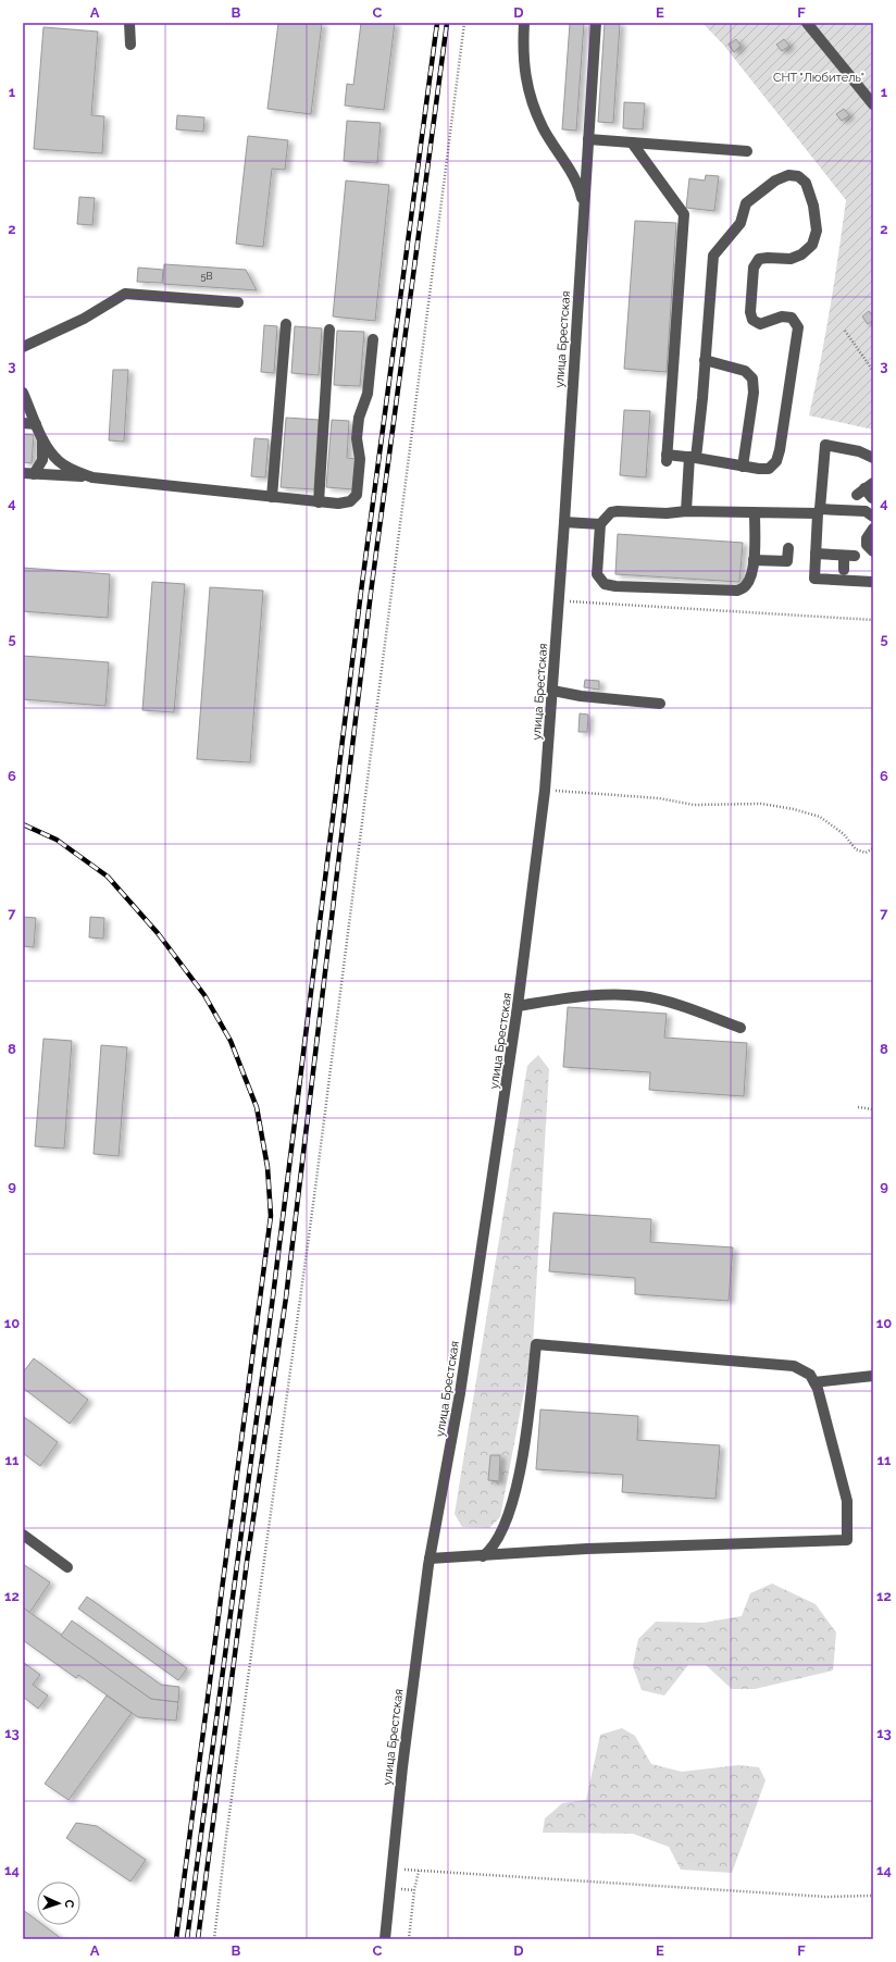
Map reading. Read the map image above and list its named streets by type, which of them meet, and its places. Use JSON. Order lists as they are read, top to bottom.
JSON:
{
  "streets": {
    "street": ["улица Брестская"]
  },
  "parks": ["СНТ \"Любитель\""],
  "house_numbers": ["5В"],
  "north": "right",
  "grid": {
    "columns": [
      "A",
      "B",
      "C",
      "D",
      "E",
      "F"
    ],
    "rows": [
      "1",
      "2",
      "3",
      "4",
      "5",
      "6",
      "7",
      "8",
      "9",
      "10",
      "11",
      "12",
      "13",
      "14"
    ]
  }
}
